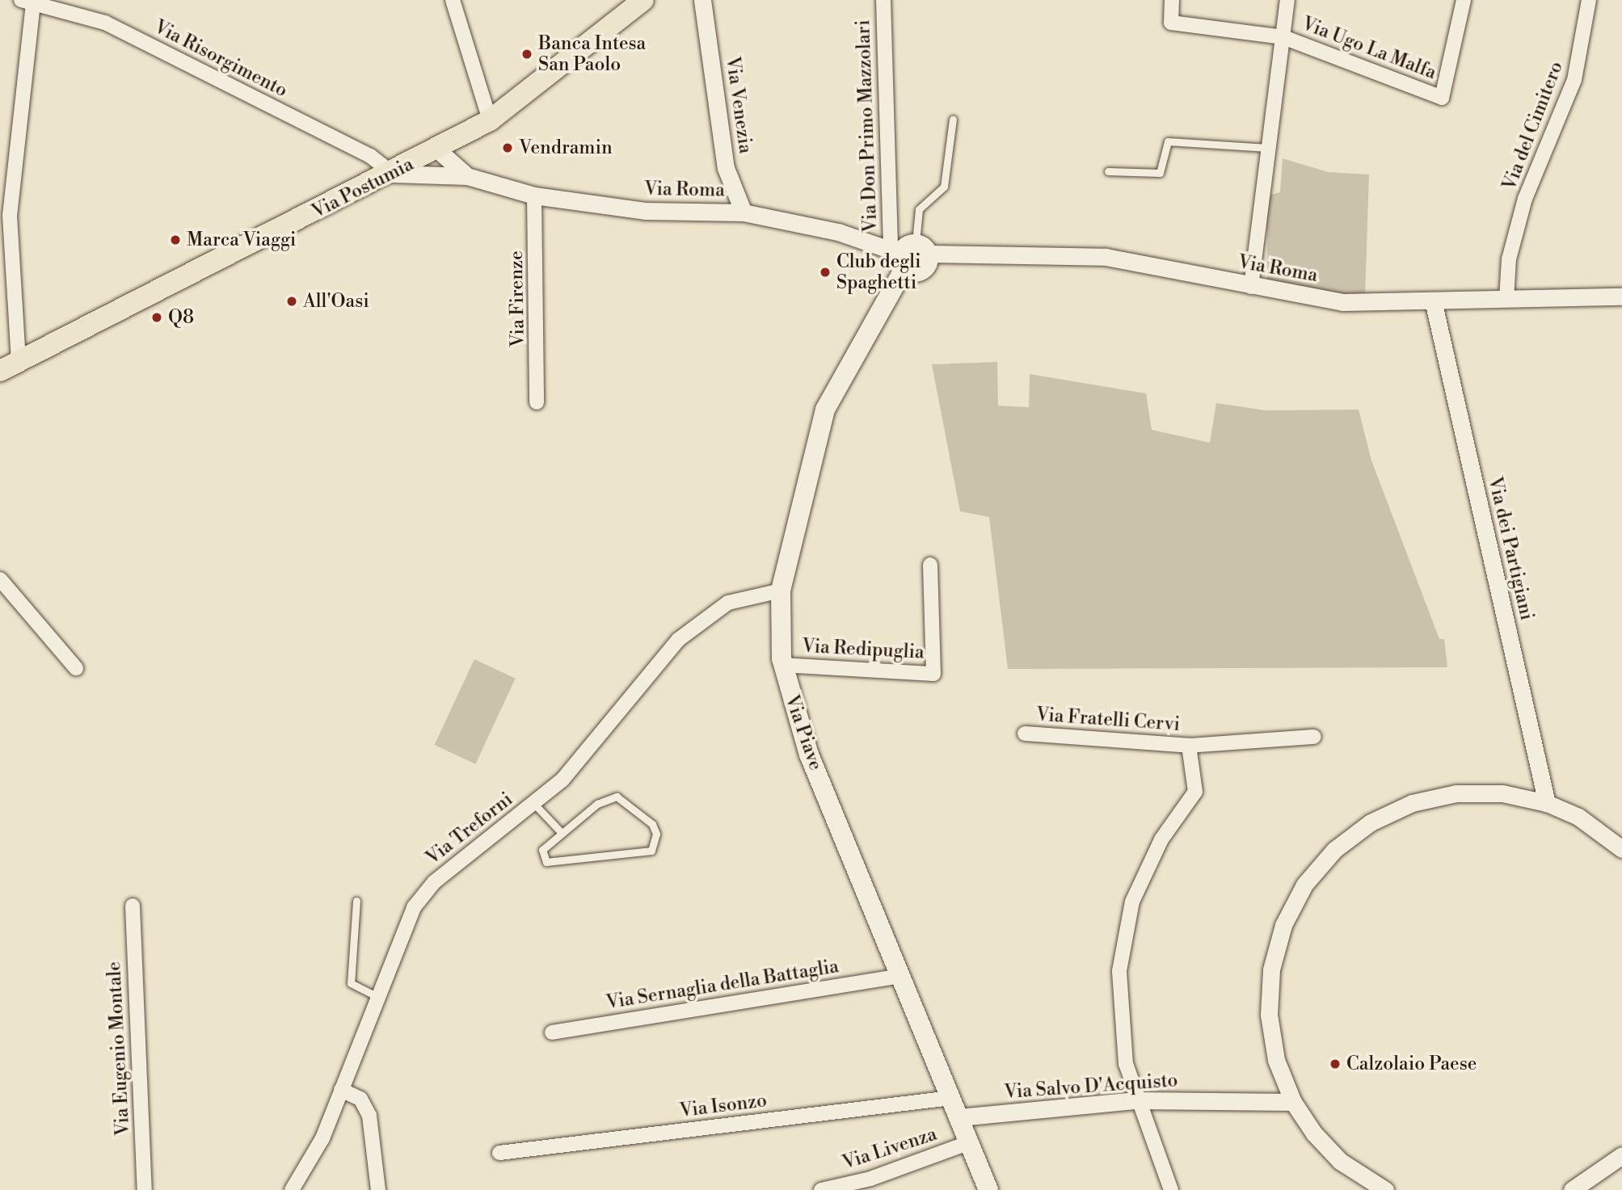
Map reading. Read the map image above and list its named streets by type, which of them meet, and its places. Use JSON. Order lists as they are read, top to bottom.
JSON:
{
  "streets": {
    "main road": ["Via Postumia", "Via Piave"],
    "street": [
      "Via Ugo La Malfa",
      "Via Risorgimento",
      "Via Venezia",
      "Via Don Primo Mazzolari",
      "Via del Cimitero",
      "Via Roma",
      "Via Firenze",
      "Via dei Partigiani",
      "Via Redipuglia",
      "Via Fratelli Cervi",
      "Via Treforni",
      "Via Sernaglia della Battaglia",
      "Via Eugenio Montale",
      "Via Salvo D'Acquisto",
      "Via Isonzo",
      "Via Livenza"
    ]
  },
  "crossings": [
    ["Via Ugo La Malfa", "Via Roma"],
    ["Via Risorgimento", "Via Postumia"],
    ["Via Risorgimento", "Via Roma"],
    ["Via Venezia", "Via Roma"],
    ["Via Don Primo Mazzolari", "Via Roma"],
    ["Via Don Primo Mazzolari", "Via Piave"],
    ["Via del Cimitero", "Via Roma"],
    ["Via Postumia", "Via Roma"],
    ["Via Roma", "Via Firenze"],
    ["Via Roma", "Via dei Partigiani"],
    ["Via Roma", "Via Piave"],
    ["Via Redipuglia", "Via Piave"],
    ["Via Fratelli Cervi", "Via Salvo D'Acquisto"],
    ["Via Piave", "Via Treforni"],
    ["Via Piave", "Via Sernaglia della Battaglia"],
    ["Via Piave", "Via Salvo D'Acquisto"],
    ["Via Piave", "Via Isonzo"],
    ["Via Piave", "Via Livenza"]
  ],
  "places": [
    "Banca Intesa San Paolo",
    "Vendramin",
    "Marca Viaggi",
    "Club degli Spaghetti",
    "All'Oasi",
    "Q8",
    "Calzolaio Paese"
  ]
}
